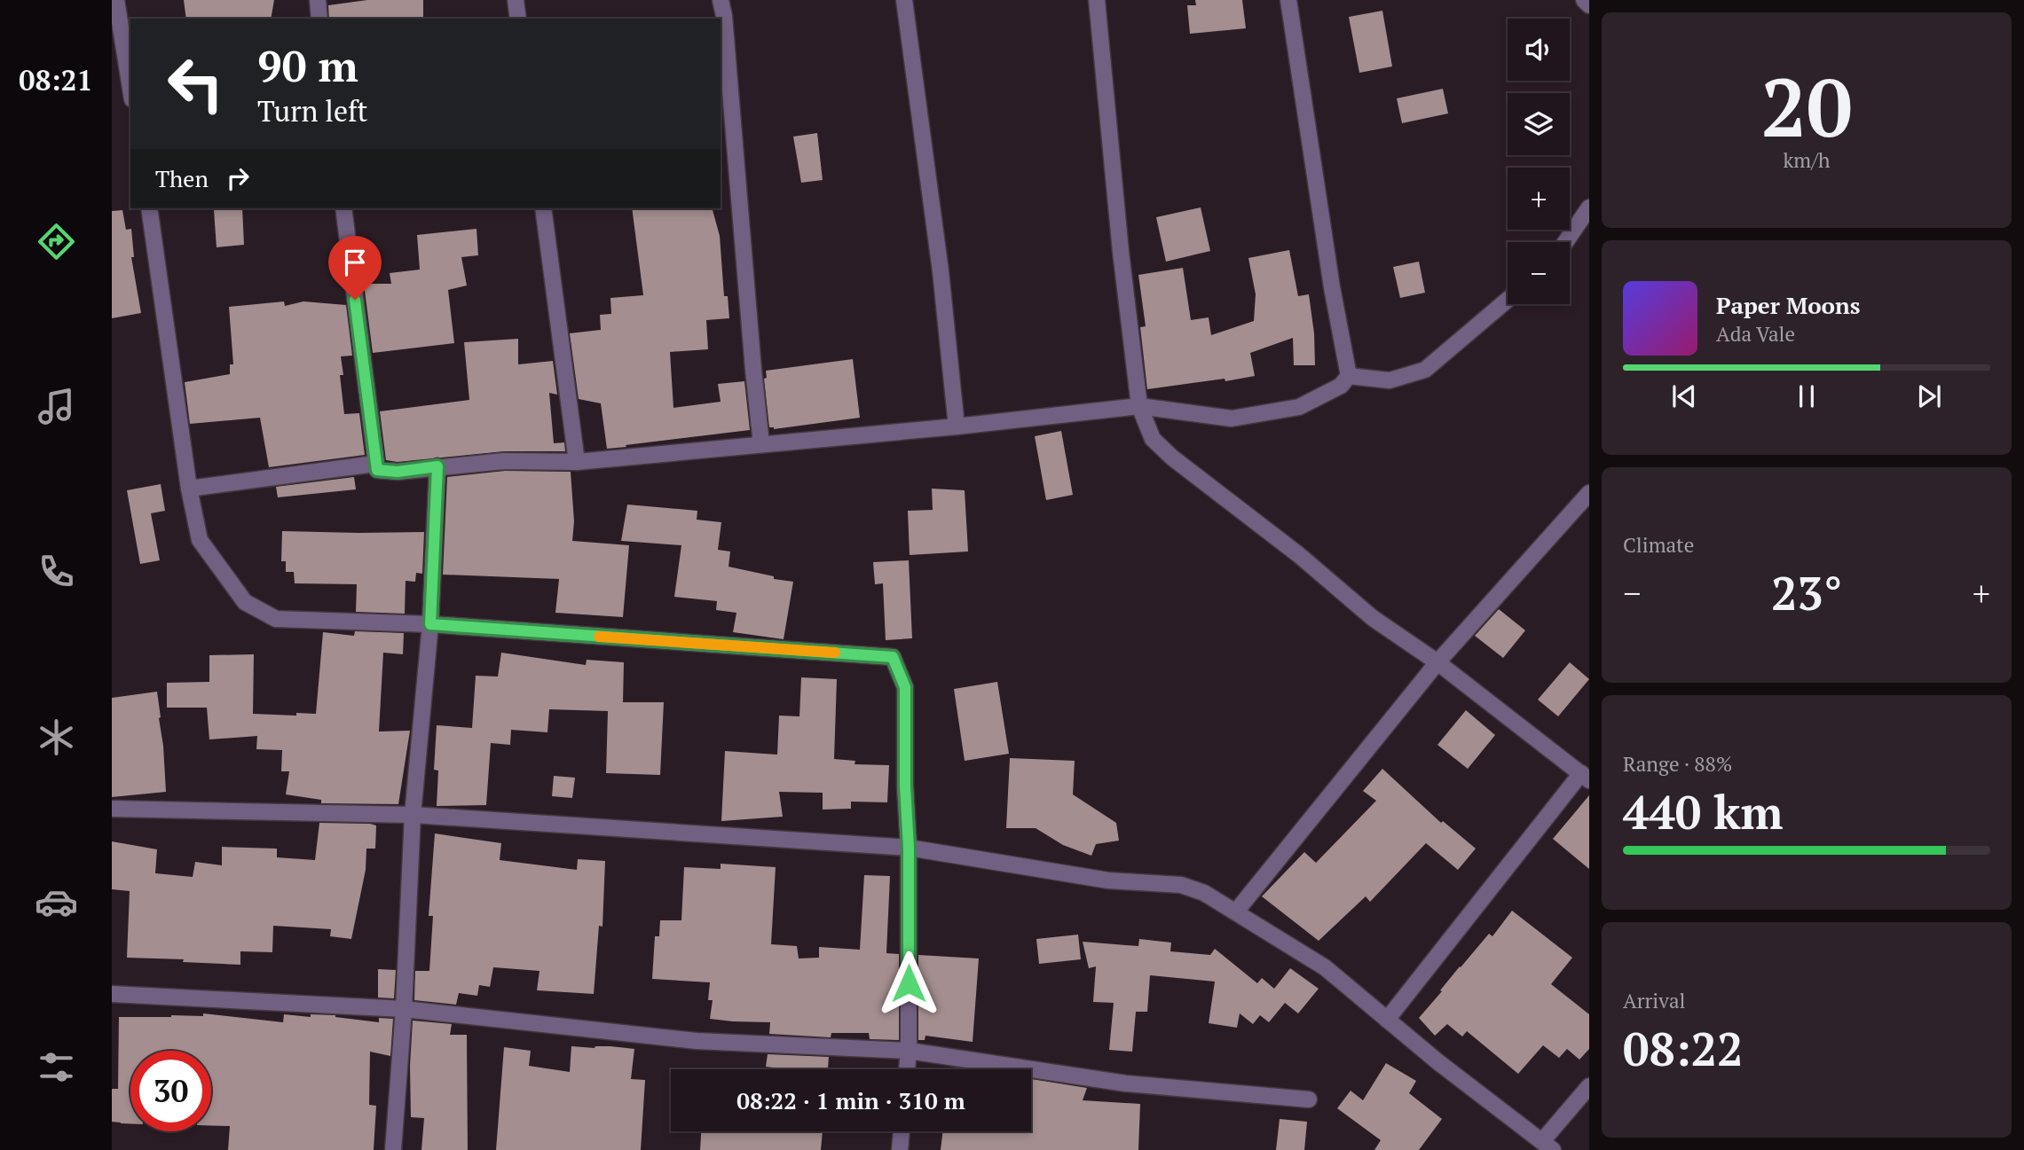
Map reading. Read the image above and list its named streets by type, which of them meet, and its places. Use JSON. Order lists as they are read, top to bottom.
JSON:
{
  "page": {
    "tabs": "08:21",
    "tile": [
      ["20", "km/h"],
      "Climate",
      ["Range · 88%", "440 km"],
      ["Arrival", "08:22"]
    ],
    "map_buttons": ["+", "−"],
    "turn": ["90 m", "Turn left"],
    "then": "Then",
    "song": ["Paper Moons", "Ada Vale"],
    "heat": ["−", "23°", "+"],
    "limit": "30",
    "trip": "08:22 · 1 min · 310 m"
  }
}
